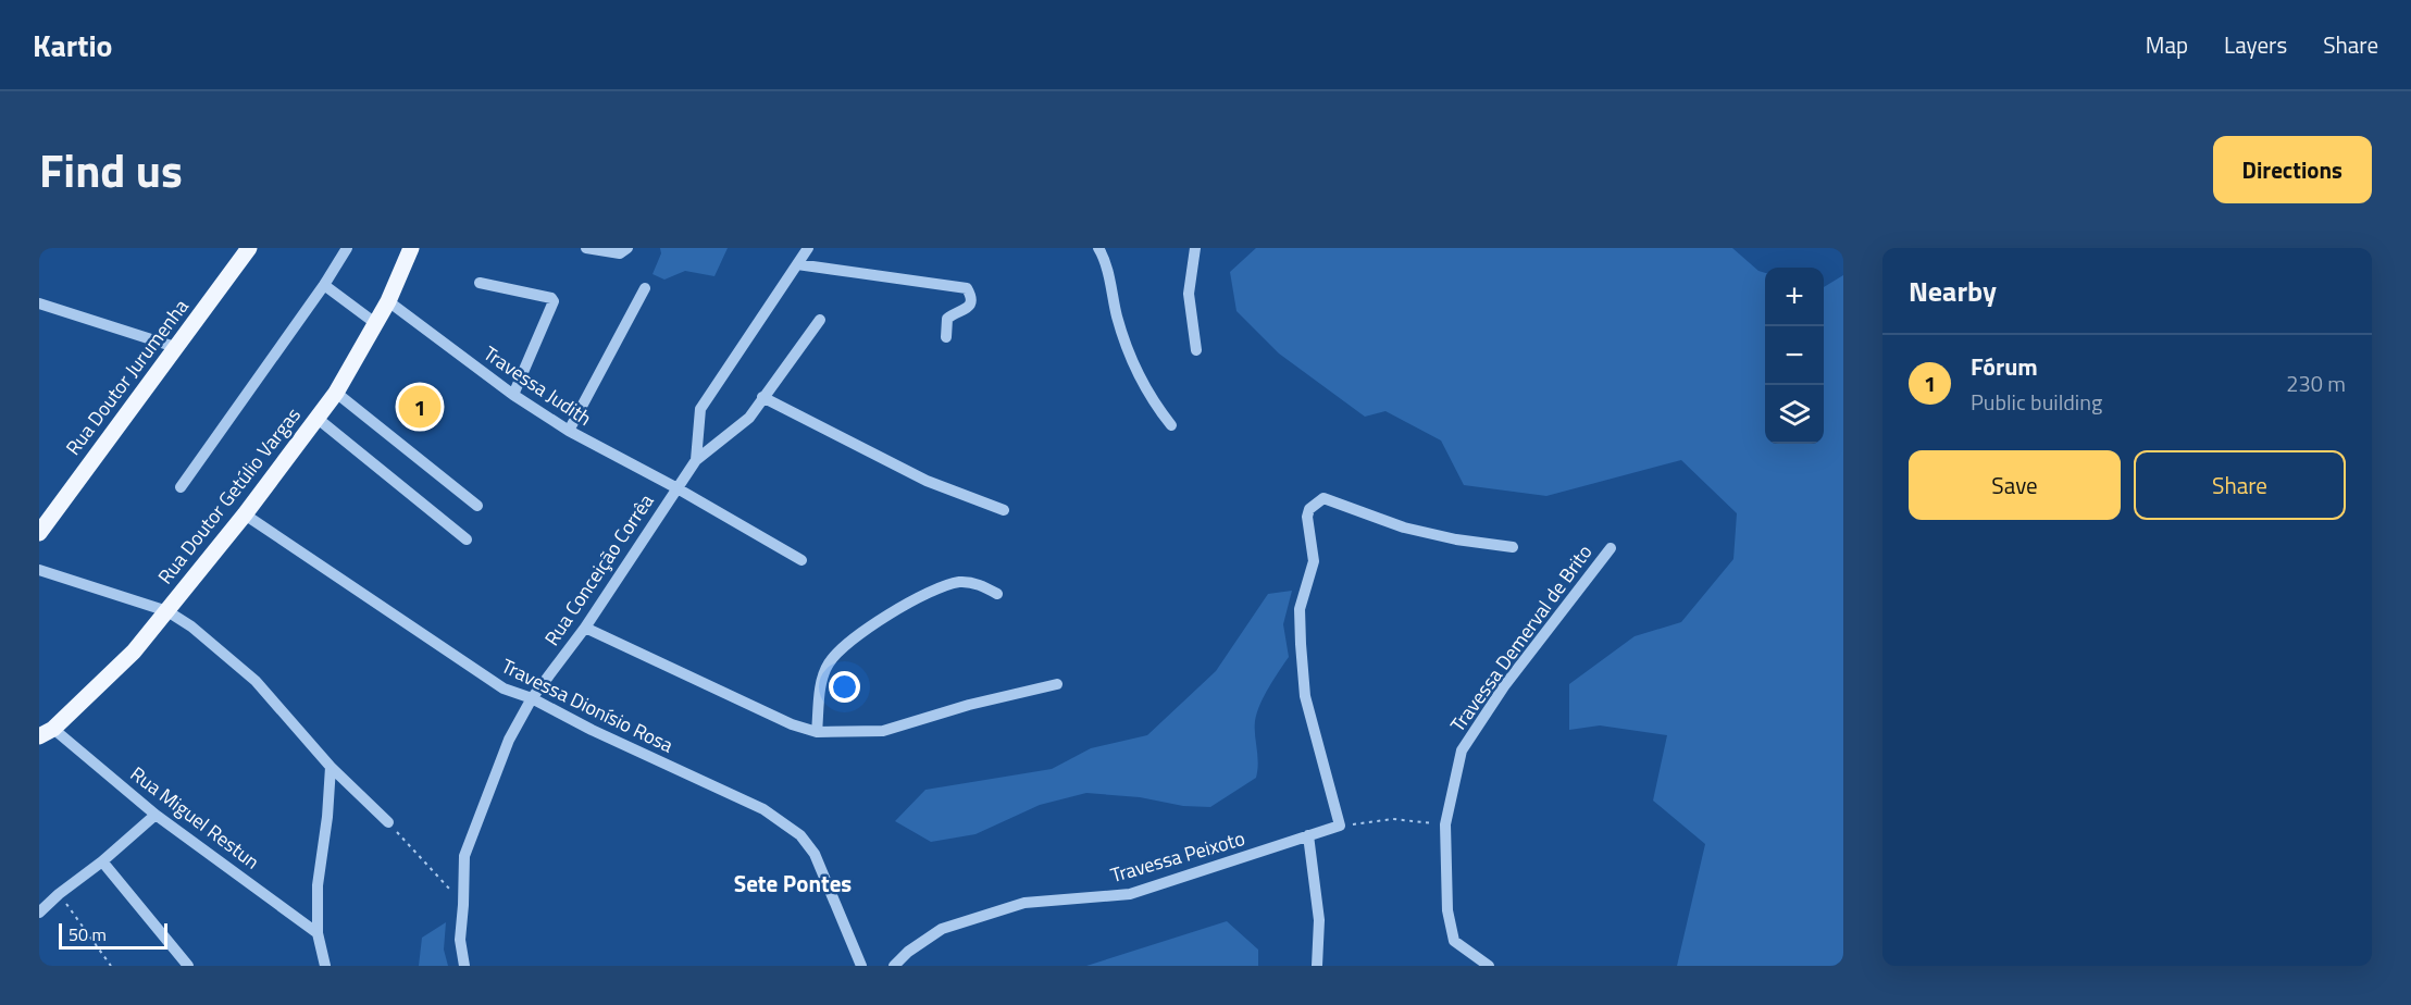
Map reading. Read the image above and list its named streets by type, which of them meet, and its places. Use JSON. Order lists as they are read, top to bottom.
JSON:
{
  "streets": {
    "main road": ["Rua Doutor Jurumenha", "Rua Doutor Getúlio Vargas"],
    "street": [
      "Travessa Judith",
      "Rua Conceição Corrêa",
      "Travessa Demerval de Brito",
      "Travessa Dionísio Rosa",
      "Rua Miguel Restun",
      "Travessa Peixoto"
    ]
  },
  "crossings": [
    ["Travessa Judith", "Rua Doutor Getúlio Vargas"],
    ["Travessa Judith", "Rua Conceição Corrêa"],
    ["Rua Doutor Getúlio Vargas", "Travessa Dionísio Rosa"],
    ["Rua Doutor Getúlio Vargas", "Rua Miguel Restun"],
    ["Rua Conceição Corrêa", "Travessa Dionísio Rosa"]
  ],
  "districts": ["Sete Pontes"],
  "scale_bar": "50 m",
  "page": {
    "header": "Kartio",
    "nav": ["Map", "Layers", "Share"],
    "title": "Find us",
    "buttons": [
      "Directions",
      ["Save", "Share"]
    ],
    "heading": "Nearby",
    "map_buttons": ["+", "−"],
    "list": [
      {
        "mark": "1",
        "name": "Fórum",
        "note": "Public building",
        "value": "230 m"
      }
    ],
    "pins": "1",
    "scale": "50 m"
  }
}
